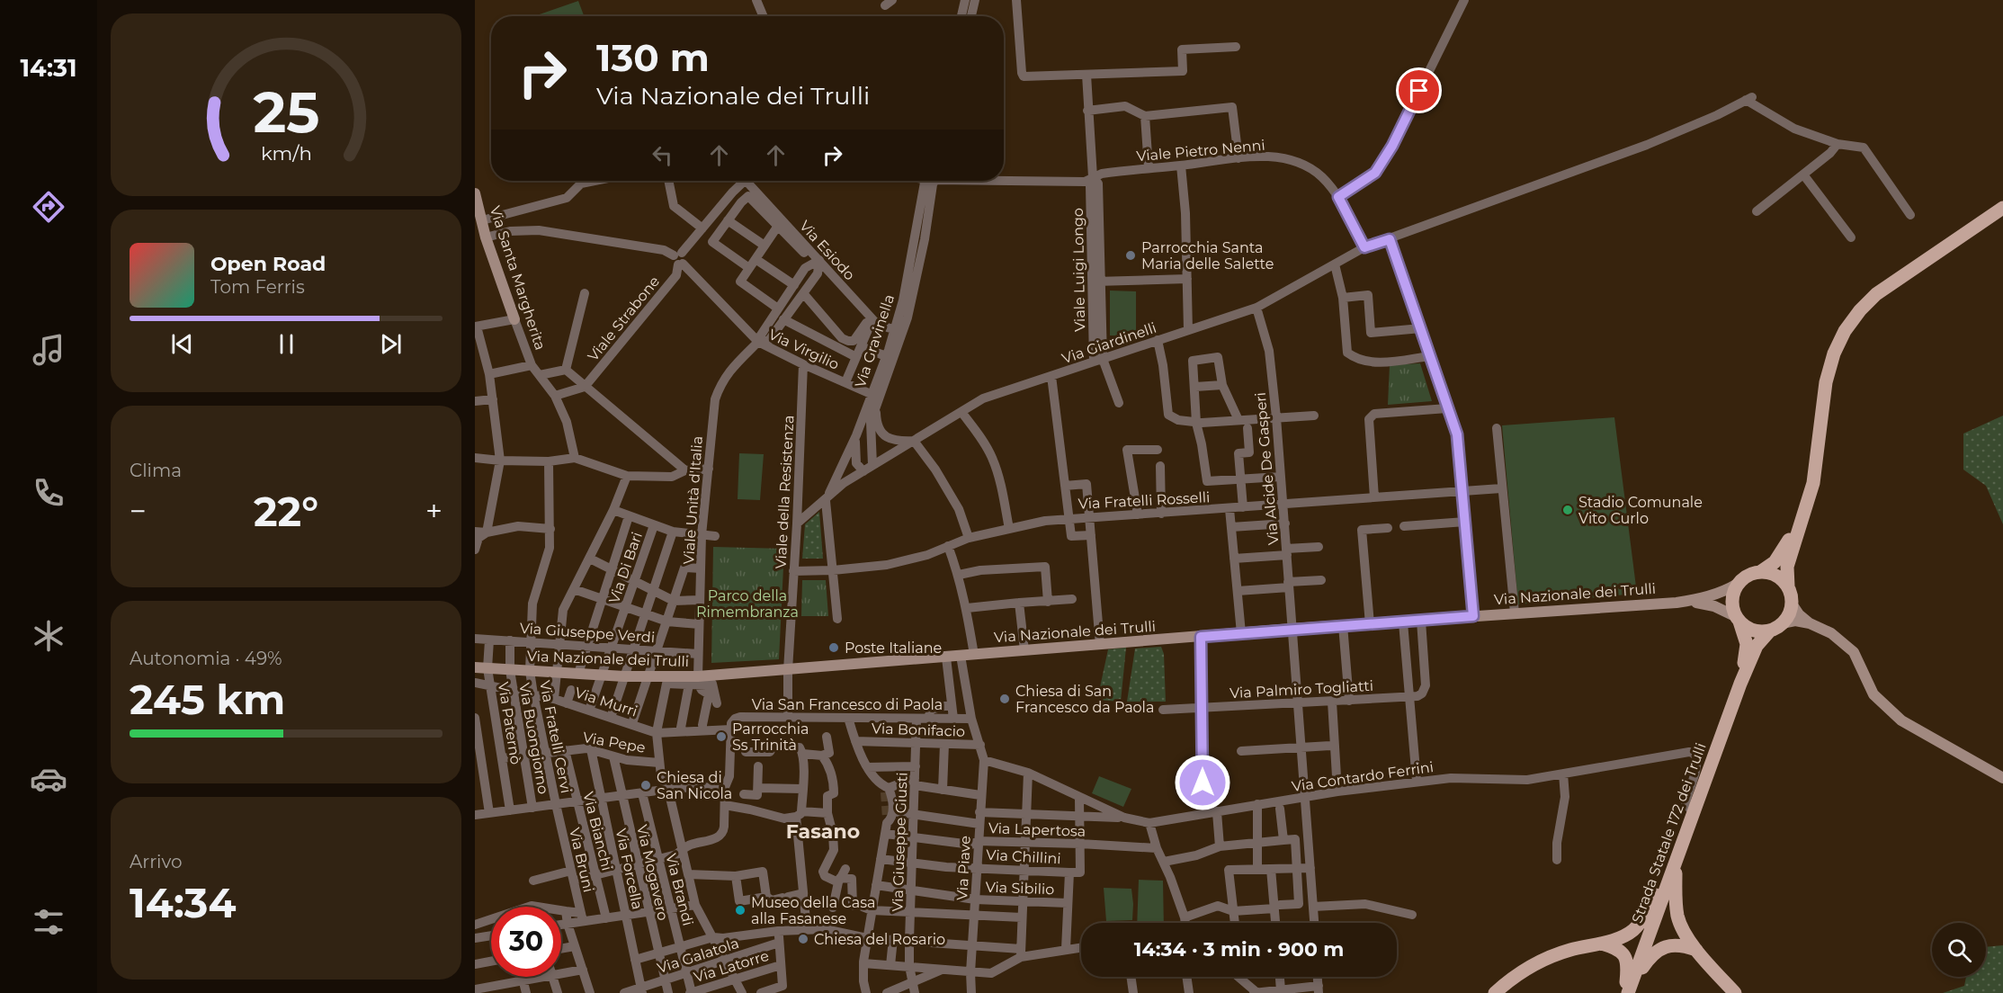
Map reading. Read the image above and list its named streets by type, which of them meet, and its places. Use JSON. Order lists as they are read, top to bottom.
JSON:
{
  "streets": {
    "main road": ["Strada Statale 172 dei Trulli"],
    "street": [
      "Viale Pietro Nenni",
      "Via Esiodo",
      "Viale Luigi Longo",
      "Via Santa Margherita",
      "Viale Strabone",
      "Via Gravinella",
      "Via Giardinelli",
      "Via Virgilio",
      "Via Alcide De Gasperi",
      "Viale della Resistenza",
      "Viale Unità d'Italia",
      "Via Fratelli Rosselli",
      "Via Di Bari",
      "Via Nazionale dei Trulli",
      "Via Giuseppe Verdi",
      "Via Palmiro Togliatti",
      "Via Murri",
      "Via San Francesco di Paola",
      "Via Paternò",
      "Via Bonifacio",
      "Via Fratelli Cervi",
      "Via Buongiorno",
      "Via Pepe",
      "Via Contardo Ferrini",
      "Via Lapertosa",
      "Via Bianchi",
      "Via Giuseppe Giusti",
      "Via Chillini",
      "Via Bruni",
      "Via Piave",
      "Via Forcella",
      "Via Mogavero",
      "Via Sibilio",
      "Via Brandi",
      "Via Galatola",
      "Via Latorre"
    ]
  },
  "crossings": [
    ["Viale Pietro Nenni", "Viale Luigi Longo"],
    ["Viale Pietro Nenni", "Via Giardinelli"],
    ["Via Esiodo", "Via Gravinella"],
    ["Viale Luigi Longo", "Via Giardinelli"],
    ["Via Santa Margherita", "Via Virgilio"],
    ["Viale Strabone", "Via Virgilio"],
    ["Via Gravinella", "Via Giardinelli"],
    ["Via Gravinella", "Via Virgilio"],
    ["Via Giardinelli", "Via Alcide De Gasperi"],
    ["Via Giardinelli", "Viale della Resistenza"],
    ["Via Virgilio", "Viale della Resistenza"],
    ["Via Virgilio", "Viale Unità d'Italia"],
    ["Via Alcide De Gasperi", "Via Fratelli Rosselli"],
    ["Via Alcide De Gasperi", "Via Nazionale dei Trulli"],
    ["Via Alcide De Gasperi", "Via Palmiro Togliatti"],
    ["Via Alcide De Gasperi", "Via Contardo Ferrini"],
    ["Viale della Resistenza", "Via Fratelli Rosselli"],
    ["Viale della Resistenza", "Via Nazionale dei Trulli"],
    ["Viale della Resistenza", "Via San Francesco di Paola"],
    ["Viale Unità d'Italia", "Via Nazionale dei Trulli"],
    ["Viale Unità d'Italia", "Via Giuseppe Verdi"],
    ["Via Di Bari", "Via Nazionale dei Trulli"],
    ["Via Di Bari", "Via Giuseppe Verdi"],
    ["Via Di Bari", "Via Murri"],
    ["Via Nazionale dei Trulli", "Via Paternò"],
    ["Via Nazionale dei Trulli", "Via Fratelli Cervi"],
    ["Via Nazionale dei Trulli", "Via Buongiorno"],
    ["Via Nazionale dei Trulli", "Strada Statale 172 dei Trulli"],
    ["Via Nazionale dei Trulli", "Via Piave"],
    ["Via Giuseppe Verdi", "Via Paternò"],
    ["Via Giuseppe Verdi", "Via Fratelli Cervi"],
    ["Via Giuseppe Verdi", "Via Buongiorno"],
    ["Via Murri", "Via San Francesco di Paola"],
    ["Via Murri", "Via Paternò"],
    ["Via Murri", "Via Fratelli Cervi"],
    ["Via Murri", "Via Buongiorno"],
    ["Via San Francesco di Paola", "Via Giuseppe Giusti"],
    ["Via San Francesco di Paola", "Via Piave"],
    ["Via Paternò", "Via Pepe"],
    ["Via Bonifacio", "Via Giuseppe Giusti"],
    ["Via Bonifacio", "Via Piave"],
    ["Via Fratelli Cervi", "Via Pepe"],
    ["Via Fratelli Cervi", "Via Bruni"],
    ["Via Buongiorno", "Via Pepe"],
    ["Via Pepe", "Via Bianchi"],
    ["Via Pepe", "Via Forcella"],
    ["Via Pepe", "Via Mogavero"],
    ["Via Contardo Ferrini", "Strada Statale 172 dei Trulli"],
    ["Via Contardo Ferrini", "Via Piave"],
    ["Via Lapertosa", "Via Giuseppe Giusti"],
    ["Via Lapertosa", "Via Piave"],
    ["Via Giuseppe Giusti", "Via Chillini"],
    ["Via Giuseppe Giusti", "Via Sibilio"],
    ["Via Chillini", "Via Piave"],
    ["Via Piave", "Via Sibilio"],
    ["Via Forcella", "Via Galatola"],
    ["Via Mogavero", "Via Galatola"],
    ["Via Brandi", "Via Galatola"],
    ["Via Brandi", "Via Latorre"]
  ],
  "districts": ["Fasano"],
  "parks": ["Parco della Rimembranza"],
  "places": [
    "Parrocchia Santa Maria delle Salette",
    "Stadio Comunale Vito Curlo",
    "Poste Italiane",
    "Chiesa di San Francesco da Paola",
    "Parrocchia Ss Trinità",
    "Chiesa di San Nicola",
    "Museo della Casa alla Fasanese",
    "Chiesa del Rosario"
  ],
  "page": {
    "tabs": "14:31",
    "turn": ["130 m", "Via Nazionale dei Trulli"],
    "song": ["Open Road", "Tom Ferris"],
    "tile": [
      "Clima",
      ["Autonomia · 49%", "245 km"],
      ["Arrivo", "14:34"]
    ],
    "heat": ["−", "22°", "+"],
    "limit": "30",
    "trip": "14:34 · 3 min · 900 m",
    "gauge": ["25", "km/h"]
  }
}
